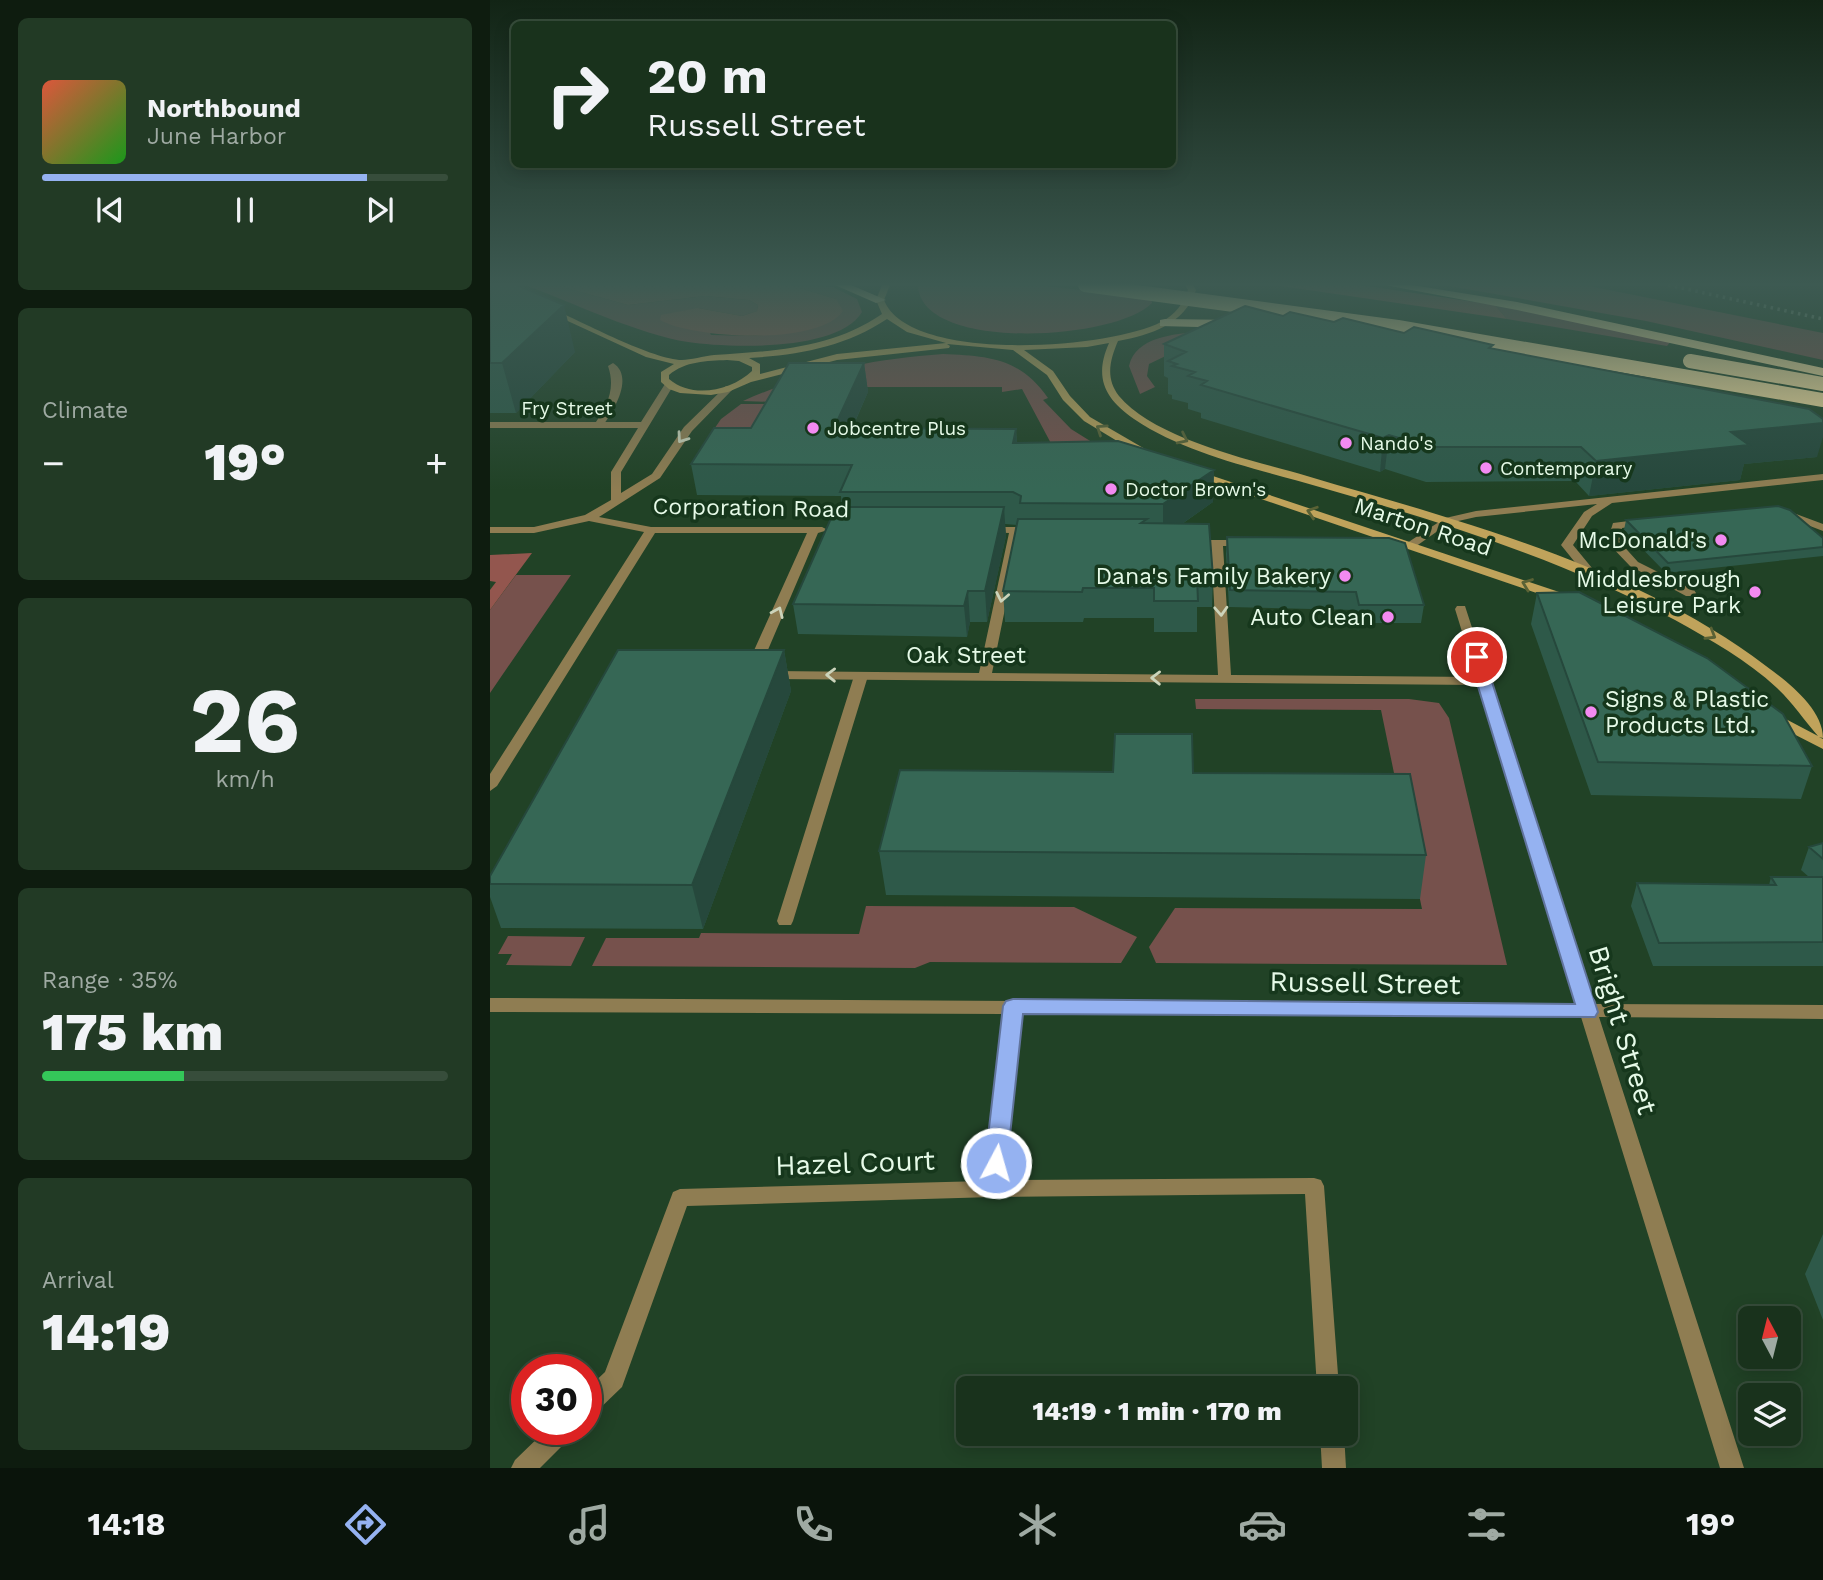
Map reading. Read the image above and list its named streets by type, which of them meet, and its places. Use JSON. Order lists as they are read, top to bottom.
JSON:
{
  "streets": {
    "street": [
      "Fry Street",
      "Corporation Road",
      "Marton Road",
      "Oak Street",
      "Russell Street",
      "Bright Street",
      "Hazel Court"
    ]
  },
  "crossings": [
    ["Corporation Road", "Oak Street"],
    ["Oak Street", "Bright Street"],
    ["Russell Street", "Bright Street"]
  ],
  "places": [
    "Jobcentre Plus",
    "Nando's",
    "Contemporary",
    "Doctor Brown's",
    "McDonald's",
    "Dana's Family Bakery",
    "Middlesbrough Leisure Park",
    "Auto Clean",
    "Signs & Plastic Products Ltd."
  ],
  "north": "top",
  "page": {
    "turn": ["20 m", "Russell Street"],
    "song": ["Northbound", "June Harbor"],
    "tile": [
      "Climate",
      ["26", "km/h"],
      ["Range · 35%", "175 km"],
      ["Arrival", "14:19"]
    ],
    "heat": ["−", "19°", "+"],
    "limit": "30",
    "trip": "14:19 · 1 min · 170 m",
    "tabs": ["14:18", "19°"]
  }
}
